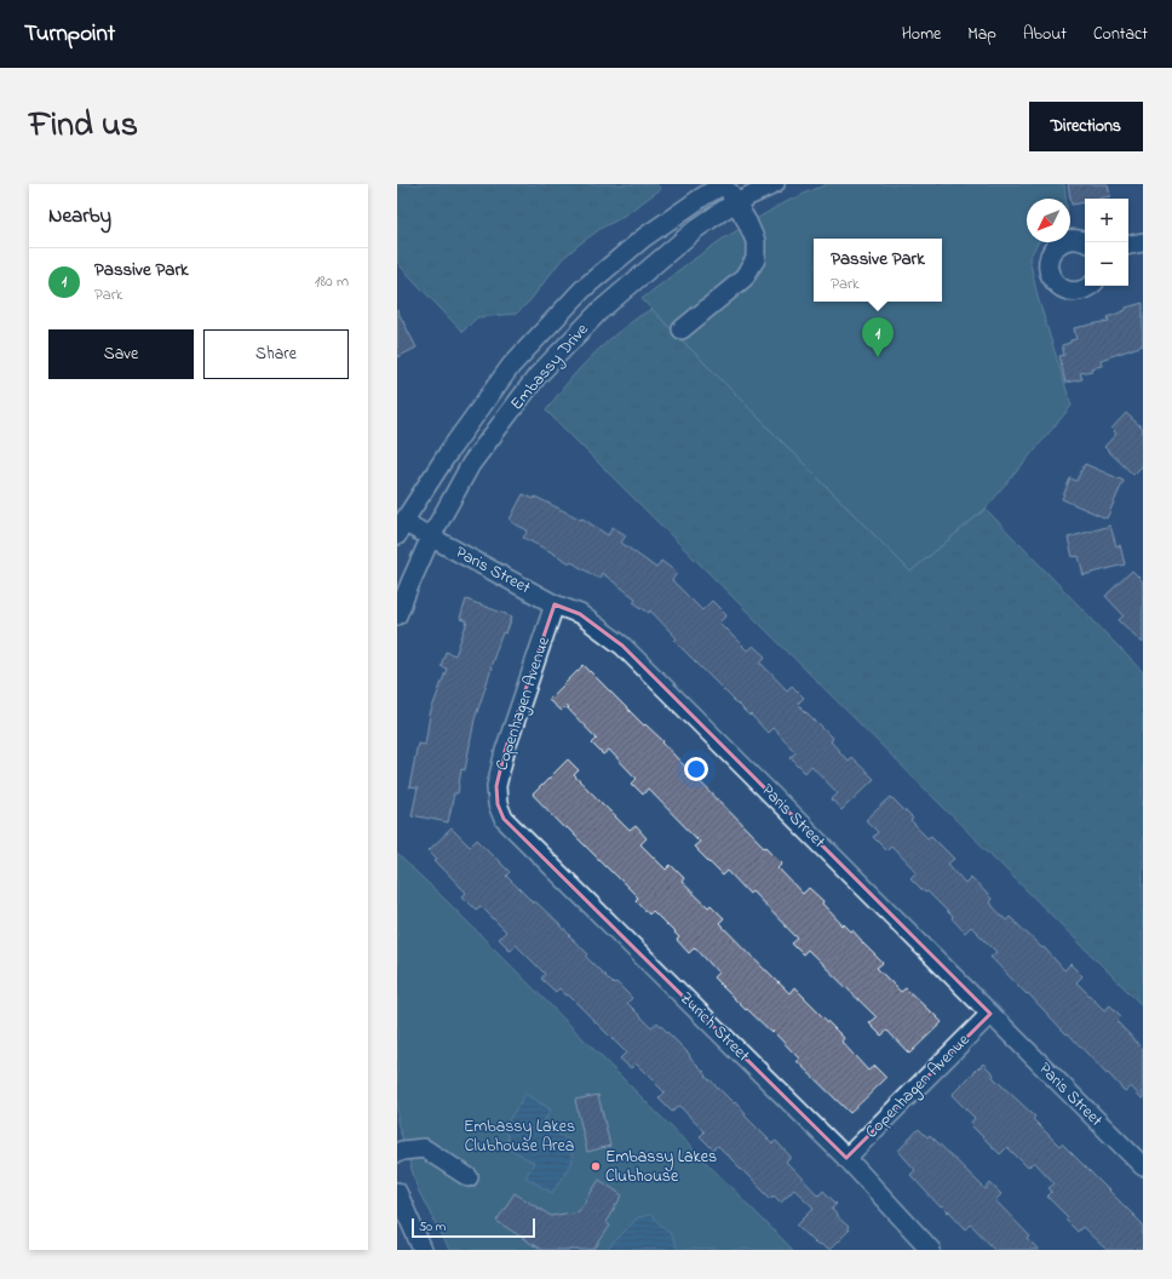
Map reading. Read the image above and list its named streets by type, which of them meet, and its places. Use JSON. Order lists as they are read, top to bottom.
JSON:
{
  "streets": {
    "street": [
      "Embassy Drive",
      "Paris Street",
      "Copenhagen Avenue",
      "Zurich Street"
    ]
  },
  "crossings": [
    ["Embassy Drive", "Paris Street"],
    ["Paris Street", "Copenhagen Avenue"],
    ["Copenhagen Avenue", "Zurich Street"]
  ],
  "parks": ["Embassy Lakes Clubhouse Area"],
  "places": ["Embassy Lakes Clubhouse"],
  "scale_bar": "50 m",
  "north": "bottom left",
  "page": {
    "header": "Turnpoint",
    "nav": [
      "Home",
      "Map",
      "About",
      "Contact"
    ],
    "title": "Find us",
    "buttons": [
      "Directions",
      ["Save", "Share"]
    ],
    "heading": "Nearby",
    "map_buttons": ["+", "−"],
    "popup": ["Passive Park", "Park"],
    "list": [
      {
        "mark": "1",
        "name": "Passive Park",
        "note": "Park",
        "value": "180 m"
      }
    ],
    "pins": "1",
    "scale": "50 m"
  }
}
